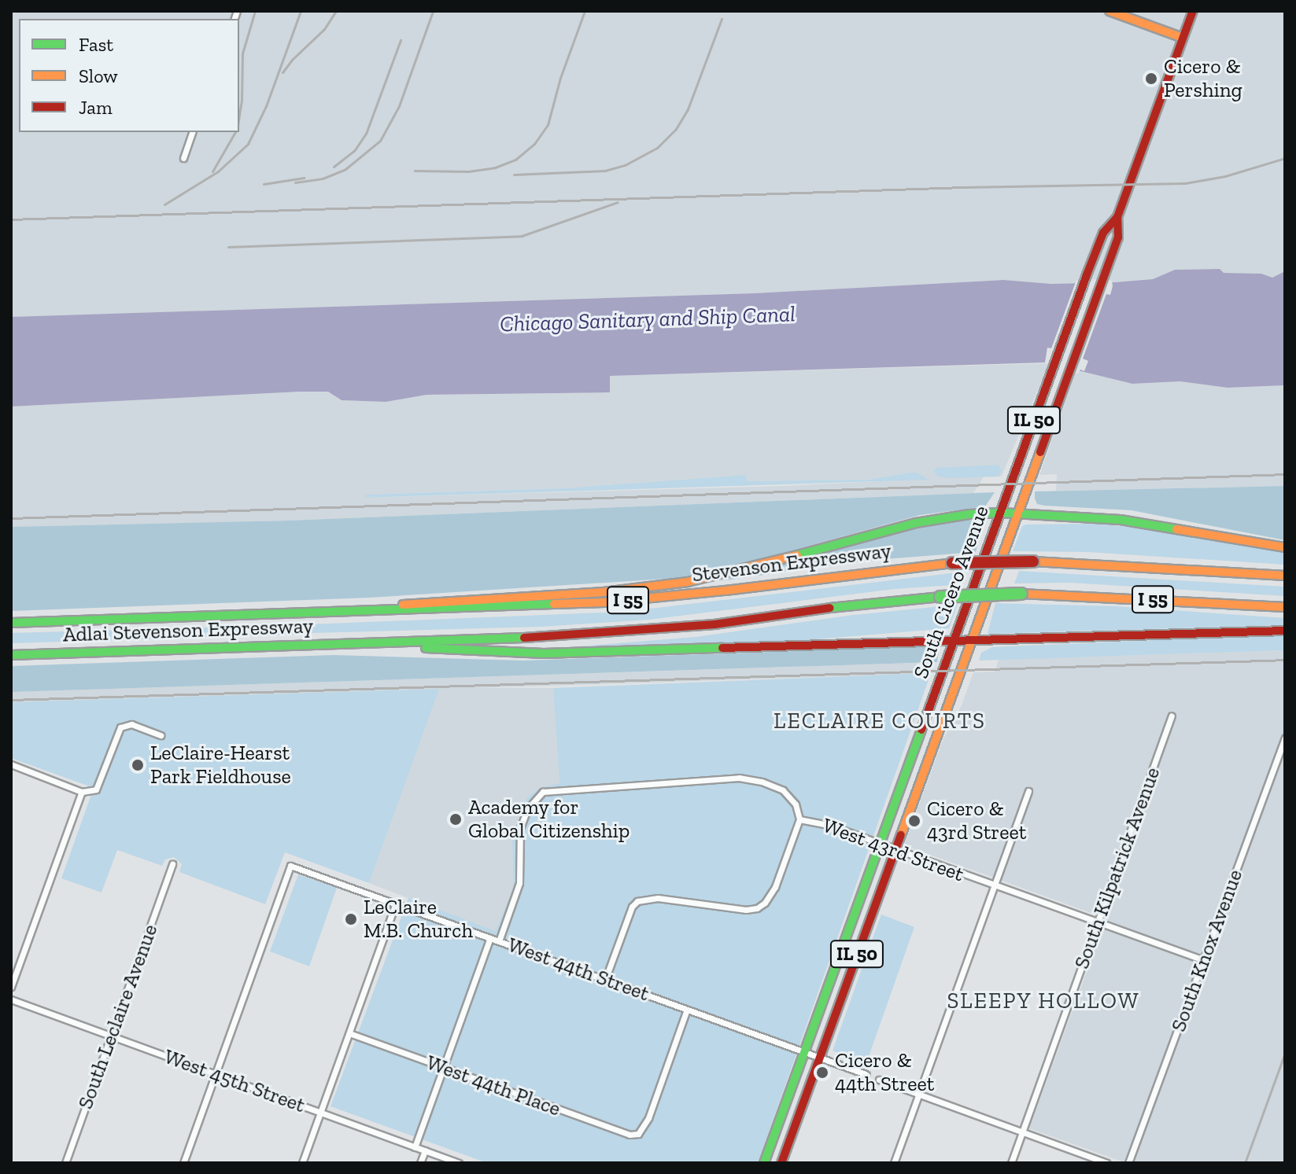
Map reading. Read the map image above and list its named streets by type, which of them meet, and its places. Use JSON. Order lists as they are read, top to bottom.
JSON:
{
  "streets": {
    "main road": [
      "IL 50",
      "Stevenson Expressway",
      "South Cicero Avenue",
      "I 55",
      "Adlai Stevenson Expressway"
    ],
    "street": [
      "West 43rd Street",
      "South Kilpatrick Avenue",
      "South Knox Avenue",
      "West 44th Street",
      "South Leclaire Avenue",
      "West 45th Street",
      "West 44th Place"
    ]
  },
  "crossings": [
    ["South Cicero Avenue", "West 43rd Street"],
    ["South Cicero Avenue", "West 44th Street"],
    ["I 55", "Adlai Stevenson Expressway"],
    ["West 43rd Street", "South Kilpatrick Avenue"],
    ["West 43rd Street", "South Knox Avenue"],
    ["West 43rd Street", "West 44th Street"],
    ["West 44th Street", "West 45th Street"],
    ["West 44th Street", "West 44th Place"],
    ["South Leclaire Avenue", "West 45th Street"]
  ],
  "districts": ["LECLAIRE COURTS", "SLEEPY HOLLOW"],
  "water": ["Chicago Sanitary and Ship Canal"],
  "places": [
    "Cicero & Pershing",
    "LeClaire-Hearst Park Fieldhouse",
    "Academy for Global Citizenship",
    "Cicero & 43rd Street",
    "LeClaire M.B. Church",
    "Cicero & 44th Street"
  ],
  "legend": ["Fast", "Slow", "Jam"]
}
